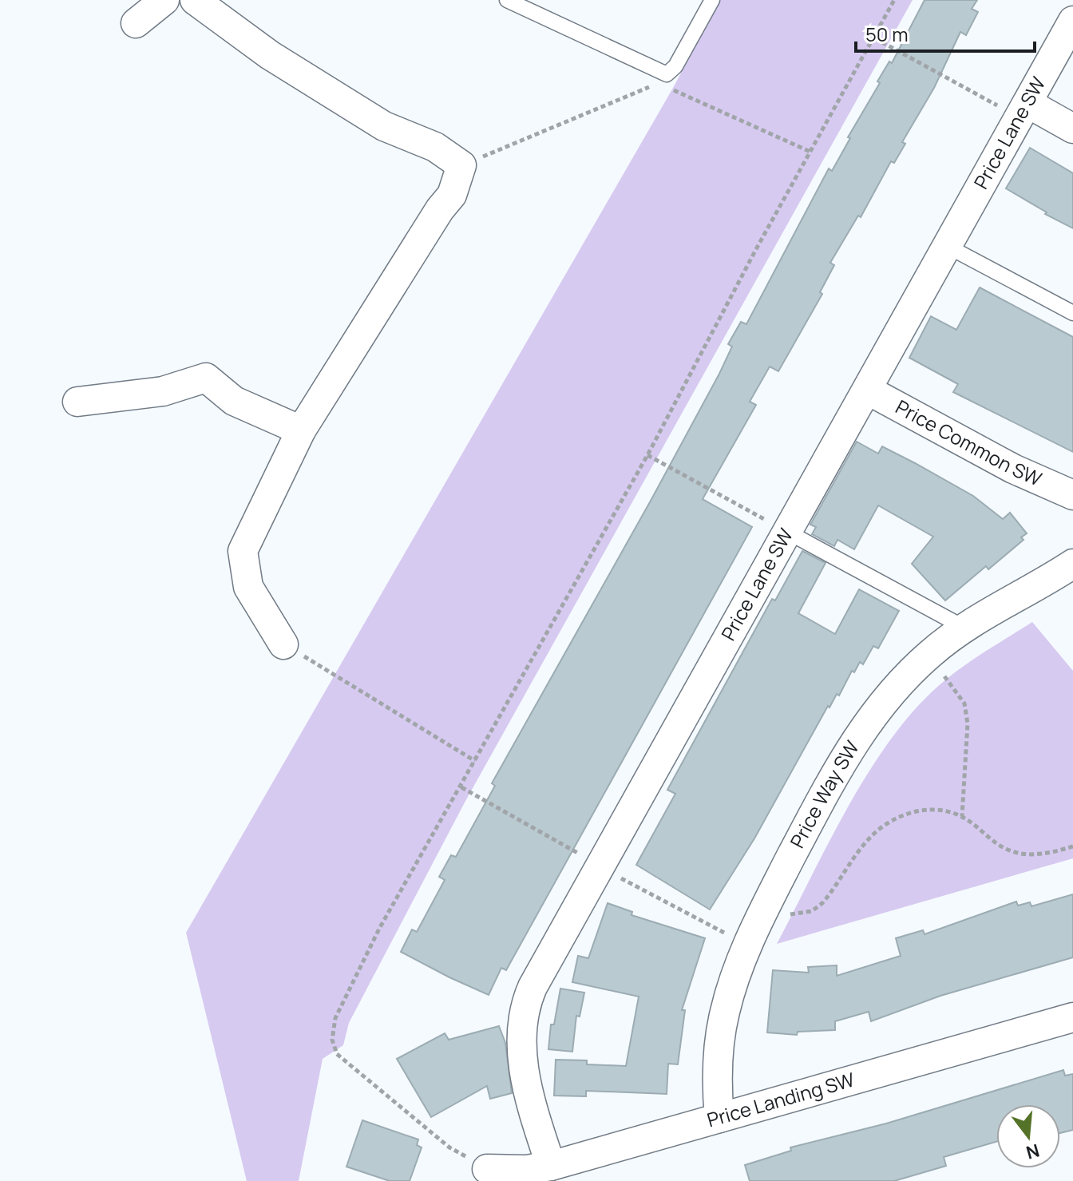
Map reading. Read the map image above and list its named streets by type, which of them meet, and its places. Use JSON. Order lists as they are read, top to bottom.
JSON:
{
  "streets": {
    "street": [
      "Price Lane SW",
      "Price Common SW",
      "Price Way SW",
      "Price Landing SW"
    ]
  },
  "crossings": [
    ["Price Lane SW", "Price Common SW"],
    ["Price Lane SW", "Price Landing SW"],
    ["Price Way SW", "Price Landing SW"]
  ],
  "scale_bar": "50 m",
  "north": "bottom"
}
